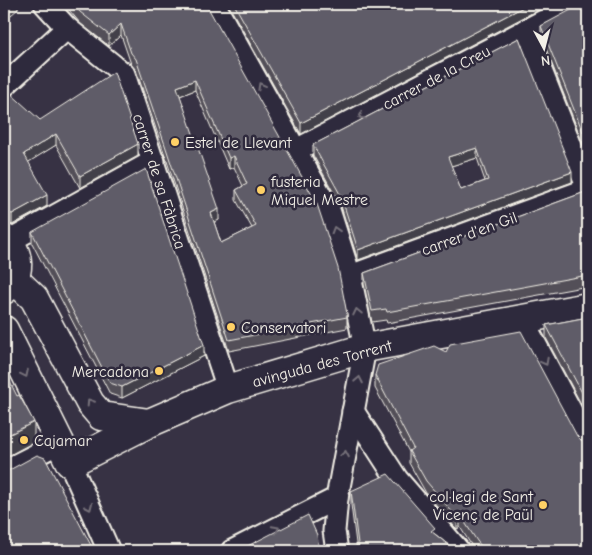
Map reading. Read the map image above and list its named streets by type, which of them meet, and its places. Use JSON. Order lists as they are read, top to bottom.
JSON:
{
  "streets": {
    "main road": ["avinguda des Torrent"],
    "street": ["carrer de la Creu", "carrer de sa Fàbrica", "carrer d'en Gil"]
  },
  "crossings": [
    ["carrer de sa Fàbrica", "avinguda des Torrent"]
  ],
  "one_way": ["carrer de la Creu"],
  "places": [
    "Estel de Llevant",
    "fusteria Miquel Mestre",
    "Conservatori",
    "Mercadona",
    "Cajamar",
    "col·legi de Sant Vicenç de Paül"
  ],
  "north": "bottom"
}
